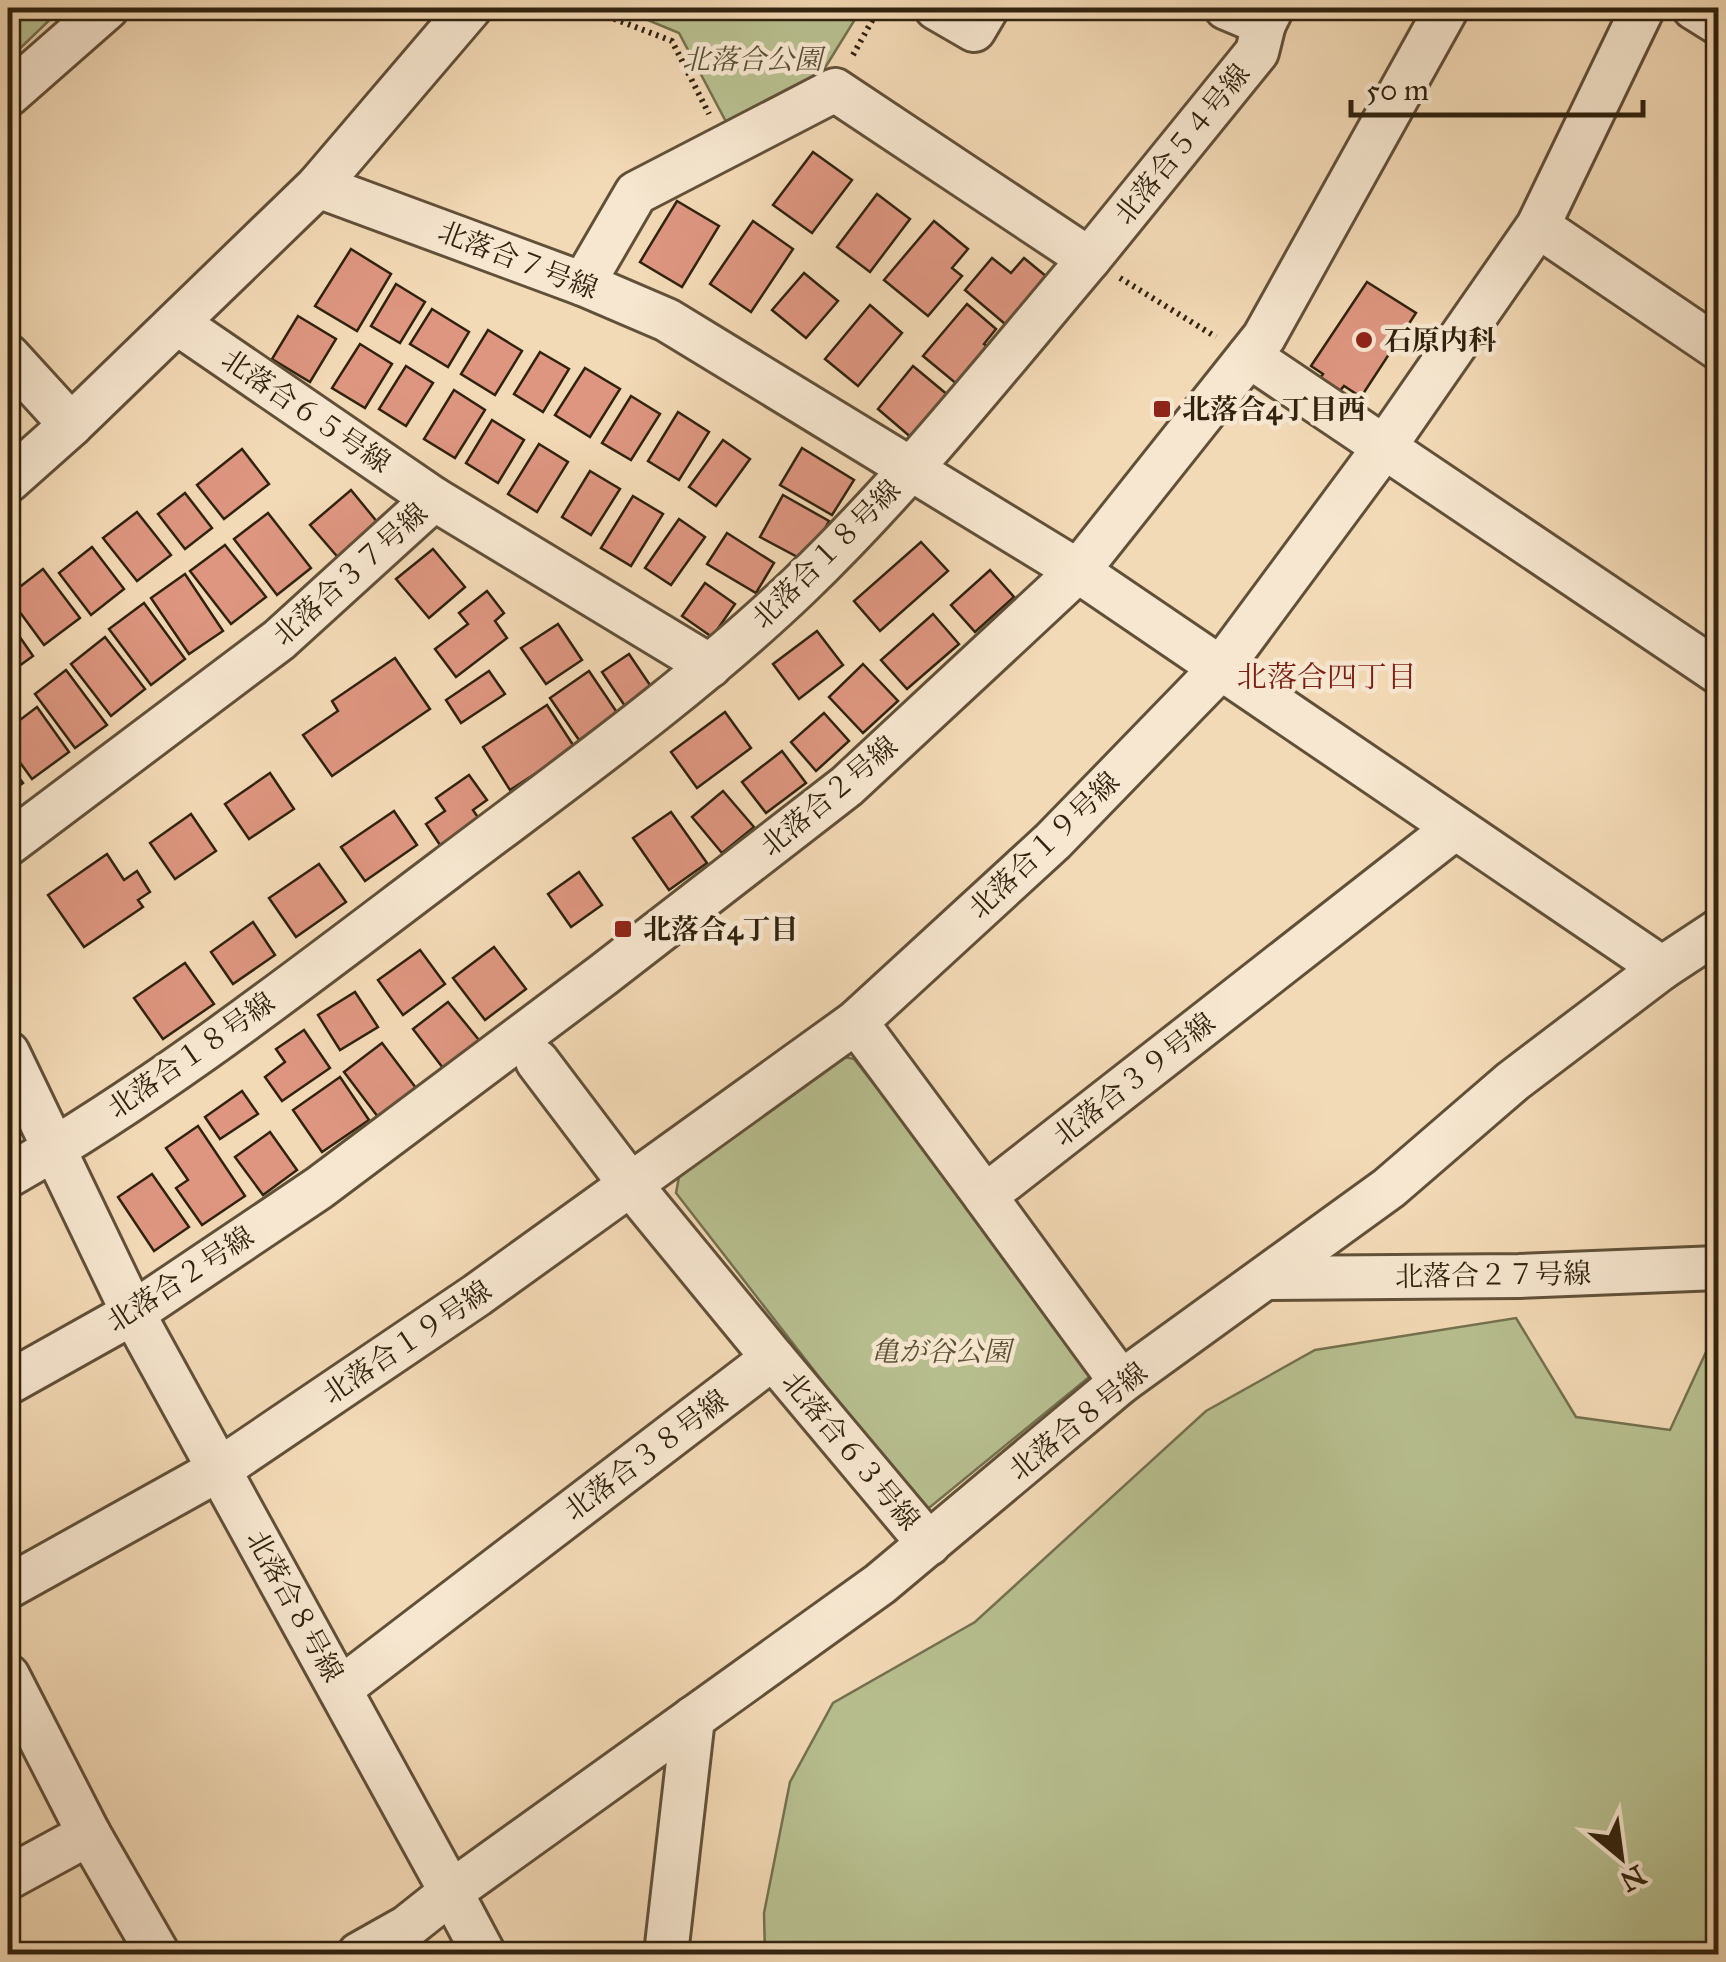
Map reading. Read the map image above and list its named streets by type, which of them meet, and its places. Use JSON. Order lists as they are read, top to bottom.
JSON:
{
  "streets": {
    "street": [
      "北落合５４号線",
      "北落合７号線",
      "北落合６５号線",
      "北落合１８号線",
      "北落合３７号線",
      "北落合２号線",
      "北落合１９号線",
      "北落合３９号線",
      "北落合２７号線",
      "北落合８号線",
      "北落合６３号線",
      "北落合３８号線"
    ]
  },
  "crossings": [
    ["北落合５４号線", "北落合１８号線"],
    ["北落合７号線", "北落合１８号線"],
    ["北落合７号線", "北落合２号線"],
    ["北落合６５号線", "北落合３７号線"],
    ["北落合１８号線", "北落合３７号線"],
    ["北落合２号線", "北落合８号線"],
    ["北落合１９号線", "北落合８号線"],
    ["北落合２７号線", "北落合８号線"],
    ["北落合８号線", "北落合６３号線"],
    ["北落合８号線", "北落合３８号線"],
    ["北落合６３号線", "北落合３８号線"]
  ],
  "districts": ["北落合四丁目"],
  "parks": ["北落合公園", "亀が谷公園"],
  "places": {
    "other": ["石原内科"],
    "transit": ["北落合4丁目西", "北落合4丁目"]
  },
  "scale_bar": "50 m",
  "north": "bottom right"
}
